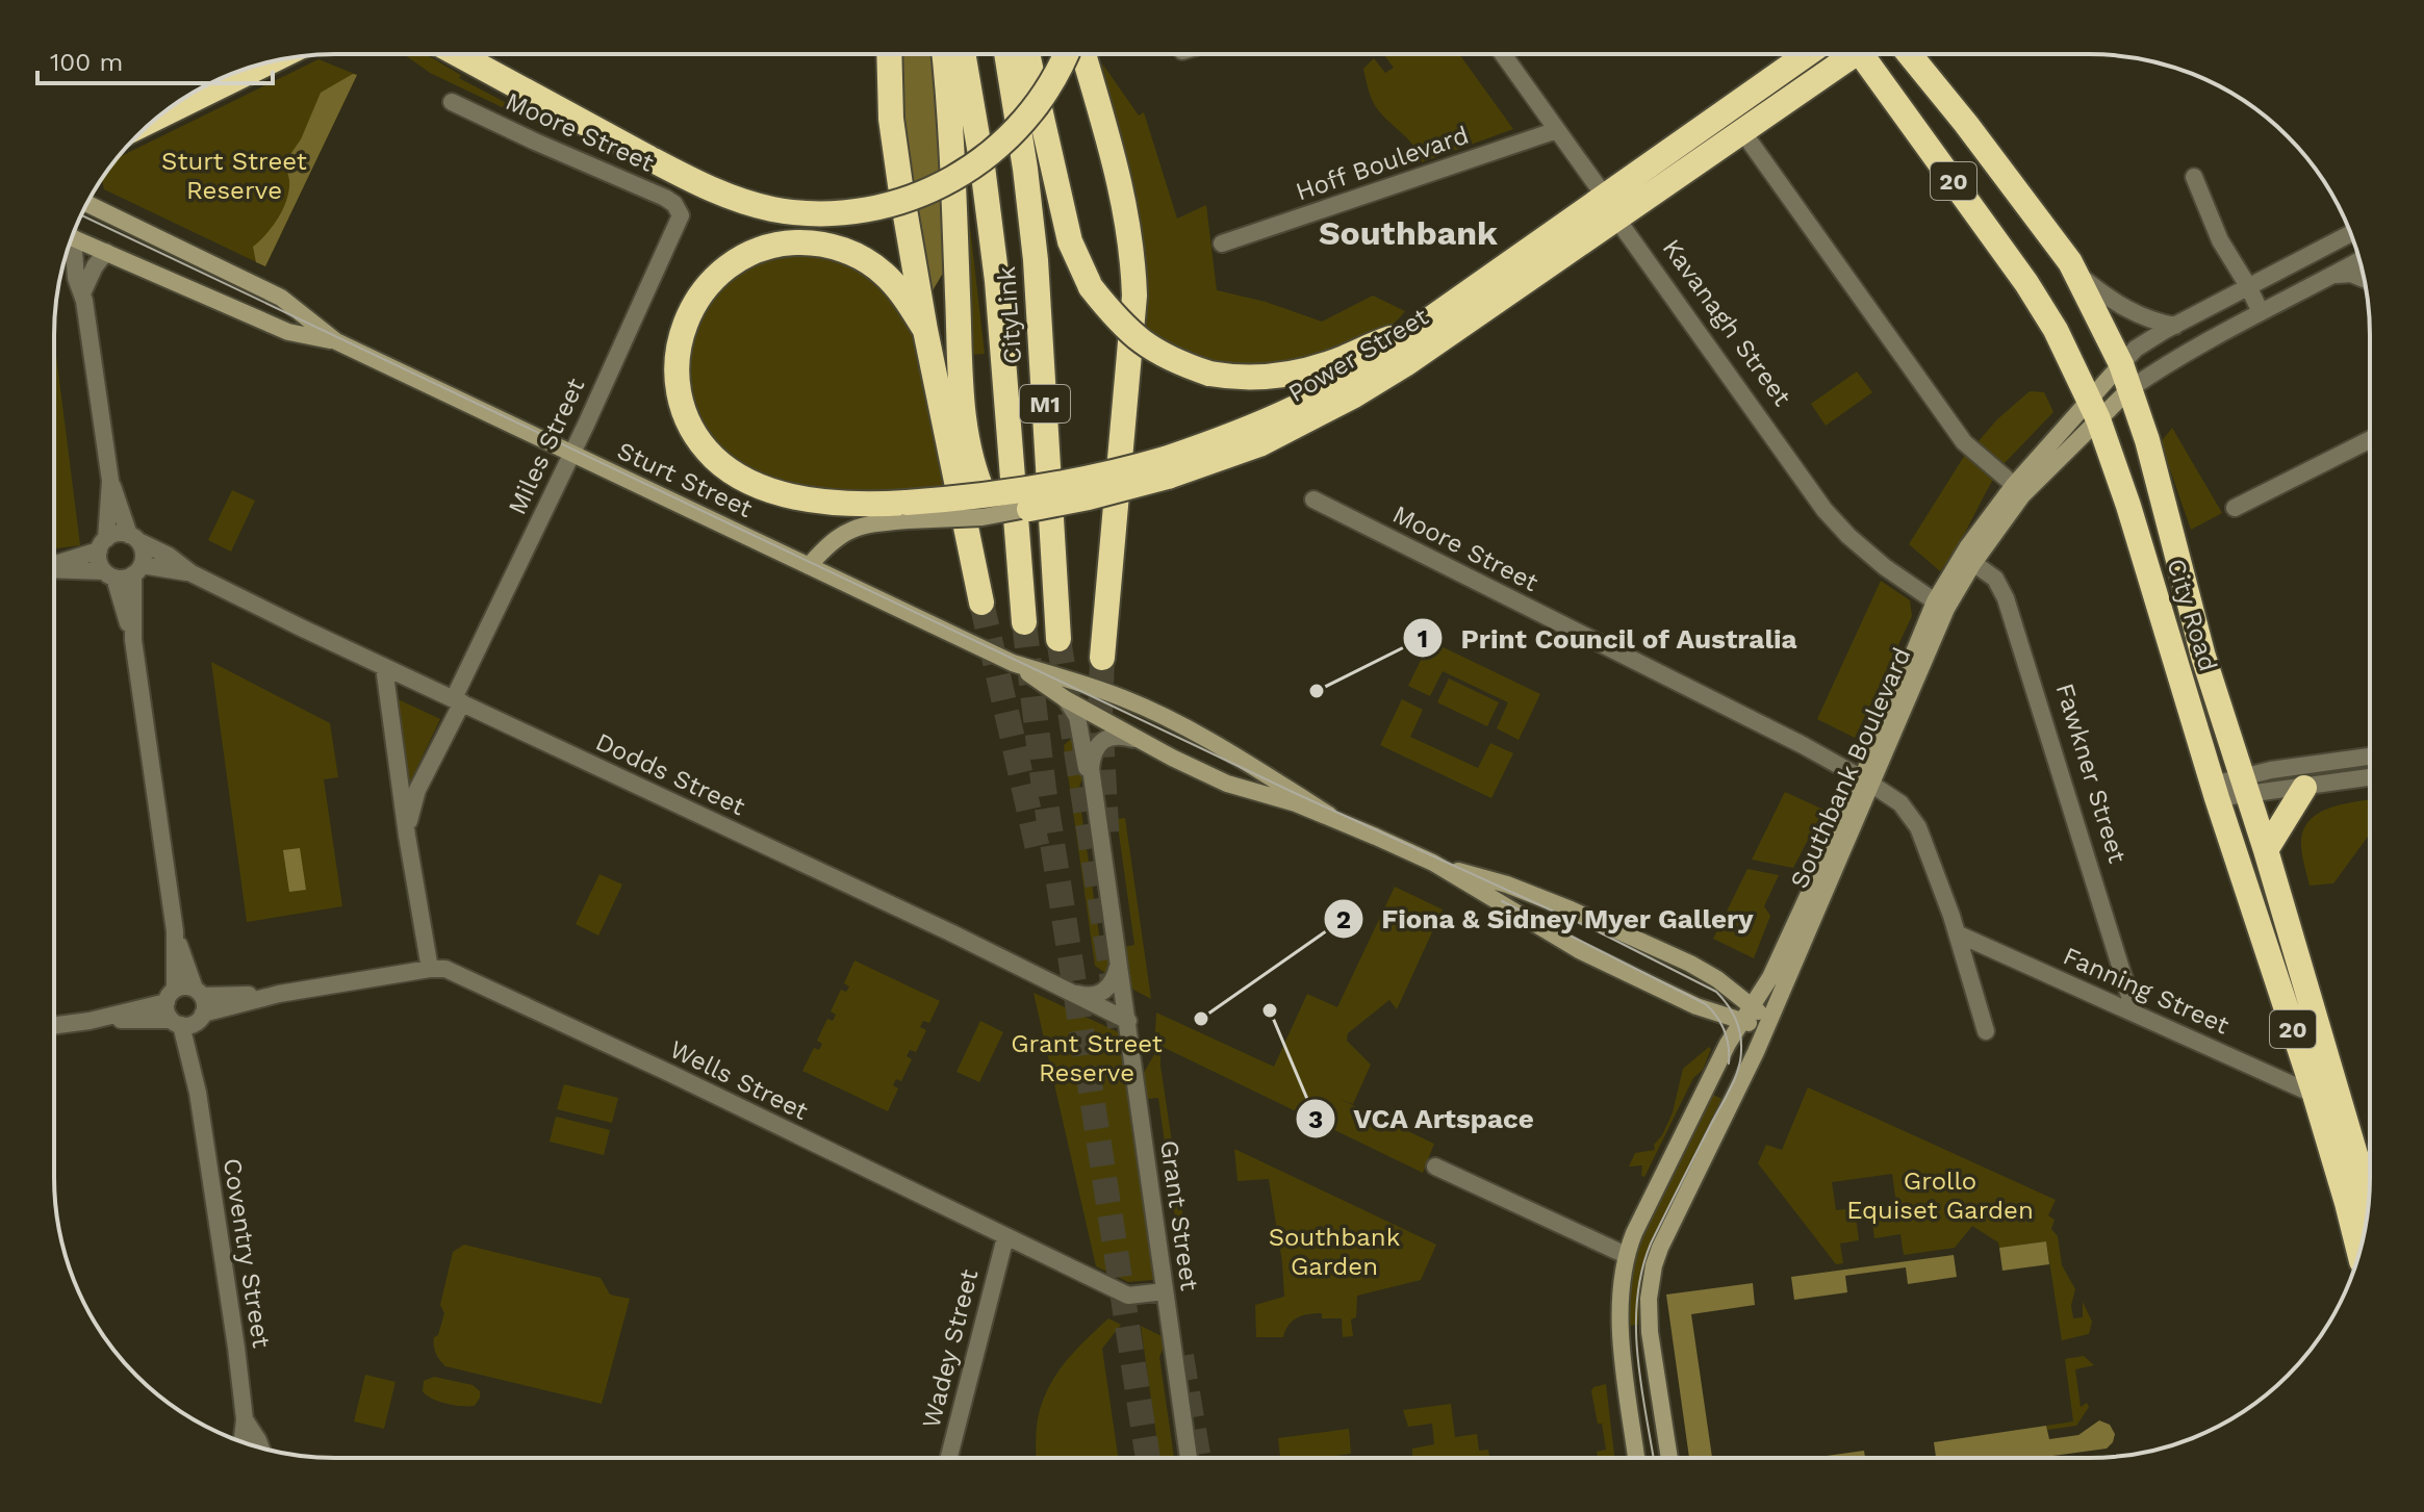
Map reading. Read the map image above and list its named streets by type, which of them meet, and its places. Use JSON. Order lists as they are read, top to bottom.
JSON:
{
  "streets": {
    "highway": [
      "20",
      "CityLink",
      "Kavanagh Street",
      "Power Street",
      "M1",
      "City Road"
    ],
    "main road": ["Sturt Street", "Southbank Boulevard"],
    "street": [
      "Moore Street",
      "Hoff Boulevard",
      "Miles Street",
      "Fawkner Street",
      "Dodds Street",
      "Fanning Street",
      "Wells Street",
      "Grant Street",
      "Coventry Street",
      "Wadey Street"
    ]
  },
  "crossings": [
    ["Moore Street", "Miles Street"],
    ["Moore Street", "Southbank Boulevard"],
    ["Hoff Boulevard", "Kavanagh Street"],
    ["Kavanagh Street", "Power Street"],
    ["Kavanagh Street", "Southbank Boulevard"],
    ["Power Street", "Sturt Street"],
    ["Miles Street", "Sturt Street"],
    ["Miles Street", "Dodds Street"],
    ["Miles Street", "Wells Street"],
    ["Sturt Street", "Southbank Boulevard"],
    ["Sturt Street", "Grant Street"],
    ["City Road", "Southbank Boulevard"],
    ["City Road", "Fanning Street"],
    ["Southbank Boulevard", "Fawkner Street"],
    ["Fawkner Street", "Fanning Street"],
    ["Dodds Street", "Grant Street"],
    ["Dodds Street", "Coventry Street"],
    ["Wells Street", "Grant Street"],
    ["Wells Street", "Coventry Street"],
    ["Wells Street", "Wadey Street"]
  ],
  "districts": ["Southbank"],
  "parks": [
    "Sturt Street Reserve",
    "Grant Street Reserve",
    "Grollo Equiset Garden",
    "Southbank Garden"
  ],
  "places": ["Print Council of Australia", "VCA Artspace", "Fiona & Sidney Myer Gallery"],
  "scale_bar": "100 m"
}
